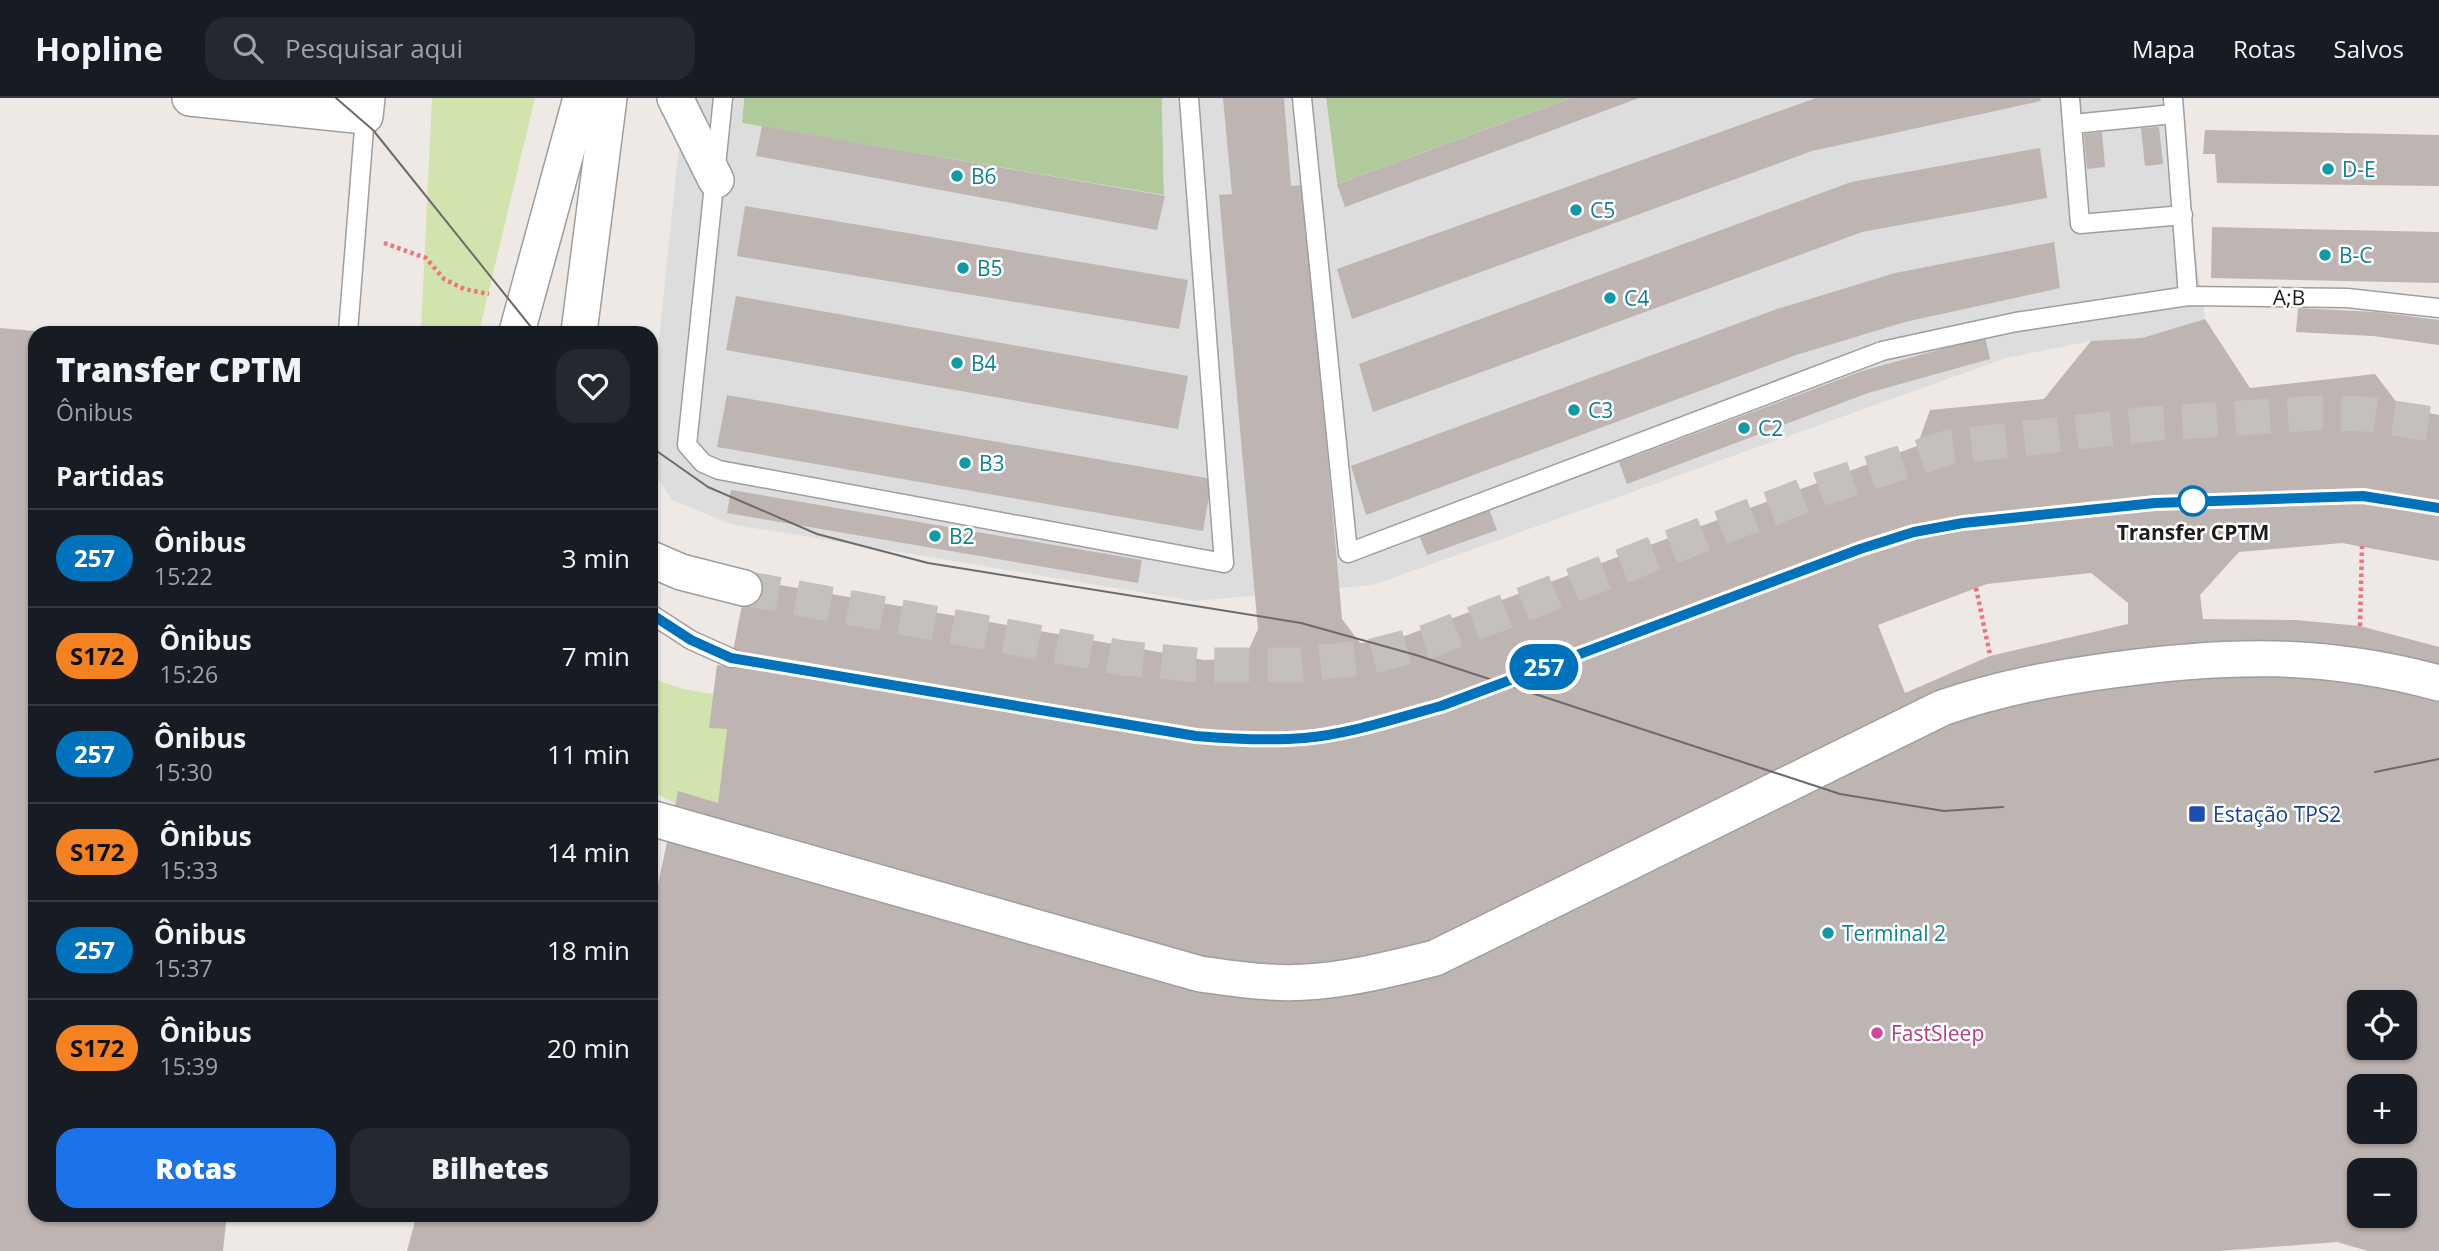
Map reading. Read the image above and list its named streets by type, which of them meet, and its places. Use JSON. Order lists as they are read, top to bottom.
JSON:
{
  "streets": {
    "lane": ["A;B"]
  },
  "places": {
    "other": [
      "D-E",
      "B6",
      "C5",
      "B-C",
      "B5",
      "C4",
      "B4",
      "C3",
      "C2",
      "B3",
      "Transfer CPTM",
      "B2",
      "Terminal 2",
      "FastSleep"
    ],
    "transit": ["Estação TPS2"]
  },
  "lines": ["bus line 257"],
  "page": {
    "header": "Hopline",
    "search": "Pesquisar aqui",
    "nav": ["Mapa", "Rotas", "Salvos"],
    "on_map": "257",
    "heading": [
      ["Transfer CPTM", "Ônibus"],
      "Partidas"
    ],
    "list": [
      {
        "mark": "257",
        "name": "Ônibus",
        "note": "15:22",
        "value": "3 min"
      },
      {
        "mark": "S172",
        "name": "Ônibus",
        "note": "15:26",
        "value": "7 min"
      },
      {
        "mark": "257",
        "name": "Ônibus",
        "note": "15:30",
        "value": "11 min"
      },
      {
        "mark": "S172",
        "name": "Ônibus",
        "note": "15:33",
        "value": "14 min"
      },
      {
        "mark": "257",
        "name": "Ônibus",
        "note": "15:37",
        "value": "18 min"
      },
      {
        "mark": "S172",
        "name": "Ônibus",
        "note": "15:39",
        "value": "20 min"
      }
    ],
    "map_buttons": ["+", "−"],
    "buttons": ["Rotas", "Bilhetes"]
  }
}
